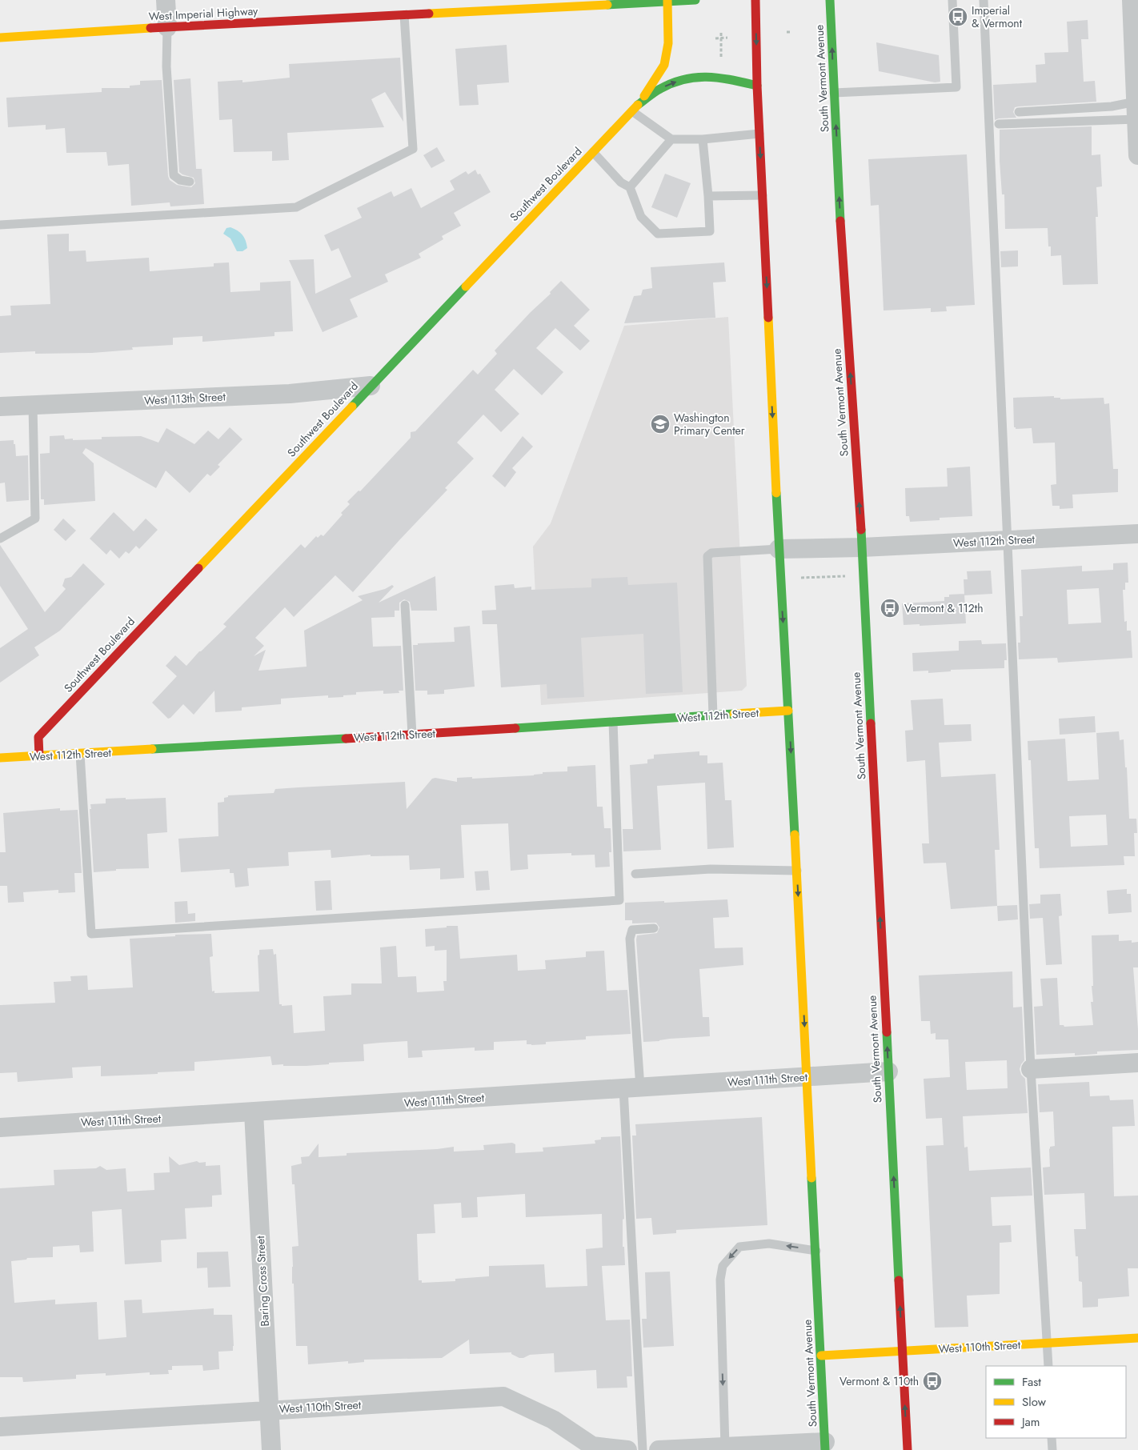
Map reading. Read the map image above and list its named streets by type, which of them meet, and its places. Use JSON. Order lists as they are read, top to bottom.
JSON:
{
  "streets": {
    "main road": [
      "West Imperial Highway",
      "South Vermont Avenue",
      "Southwest Boulevard",
      "West 112th Street",
      "West 110th Street"
    ],
    "street": ["West 113th Street", "West 111th Street", "Baring Cross Street"]
  },
  "crossings": [
    ["South Vermont Avenue", "West 112th Street"],
    ["South Vermont Avenue", "West 111th Street"],
    ["South Vermont Avenue", "West 110th Street"],
    ["Southwest Boulevard", "West 113th Street"],
    ["Southwest Boulevard", "West 112th Street"],
    ["West 111th Street", "Baring Cross Street"],
    ["Baring Cross Street", "West 110th Street"]
  ],
  "places": {
    "bus stop": ["Imperial & Vermont", "Vermont & 112th", "Vermont & 110th"],
    "school or university": ["Washington Primary Center"]
  },
  "legend": ["Fast", "Slow", "Jam"]
}
